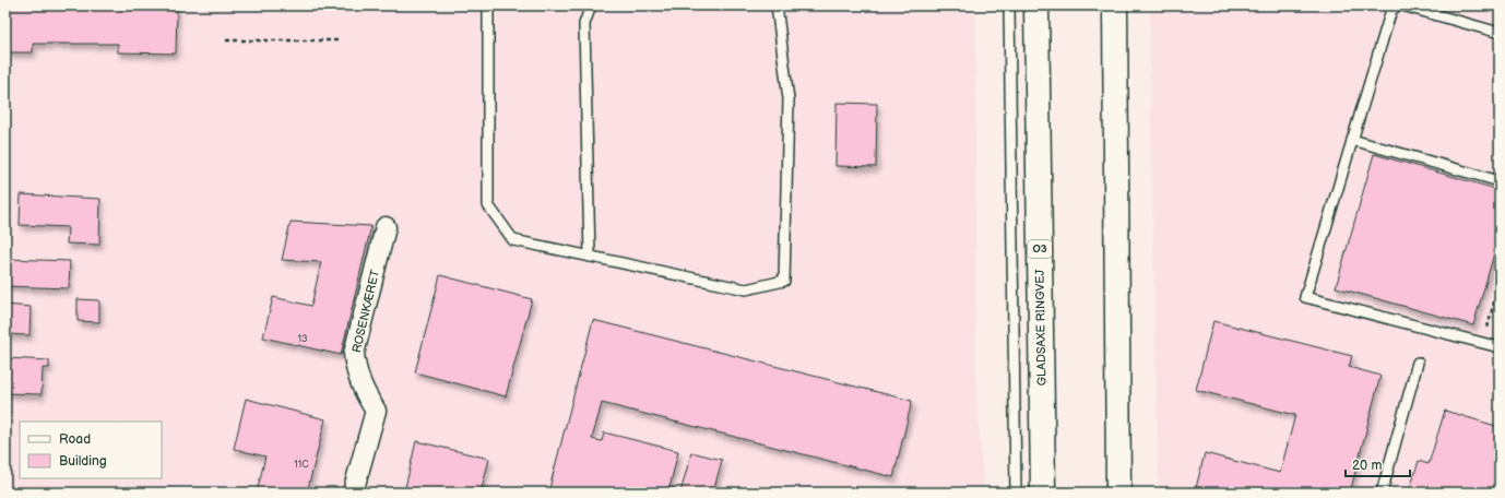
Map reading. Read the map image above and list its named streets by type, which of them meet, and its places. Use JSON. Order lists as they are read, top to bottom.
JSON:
{
  "streets": {
    "main road": ["O3", "GLADSAXE RINGVEJ"],
    "street": ["ROSENKÆRET"]
  },
  "house_numbers": ["13", "11C"],
  "legend": ["Road", "Building"],
  "scale_bar": "20 m"
}
